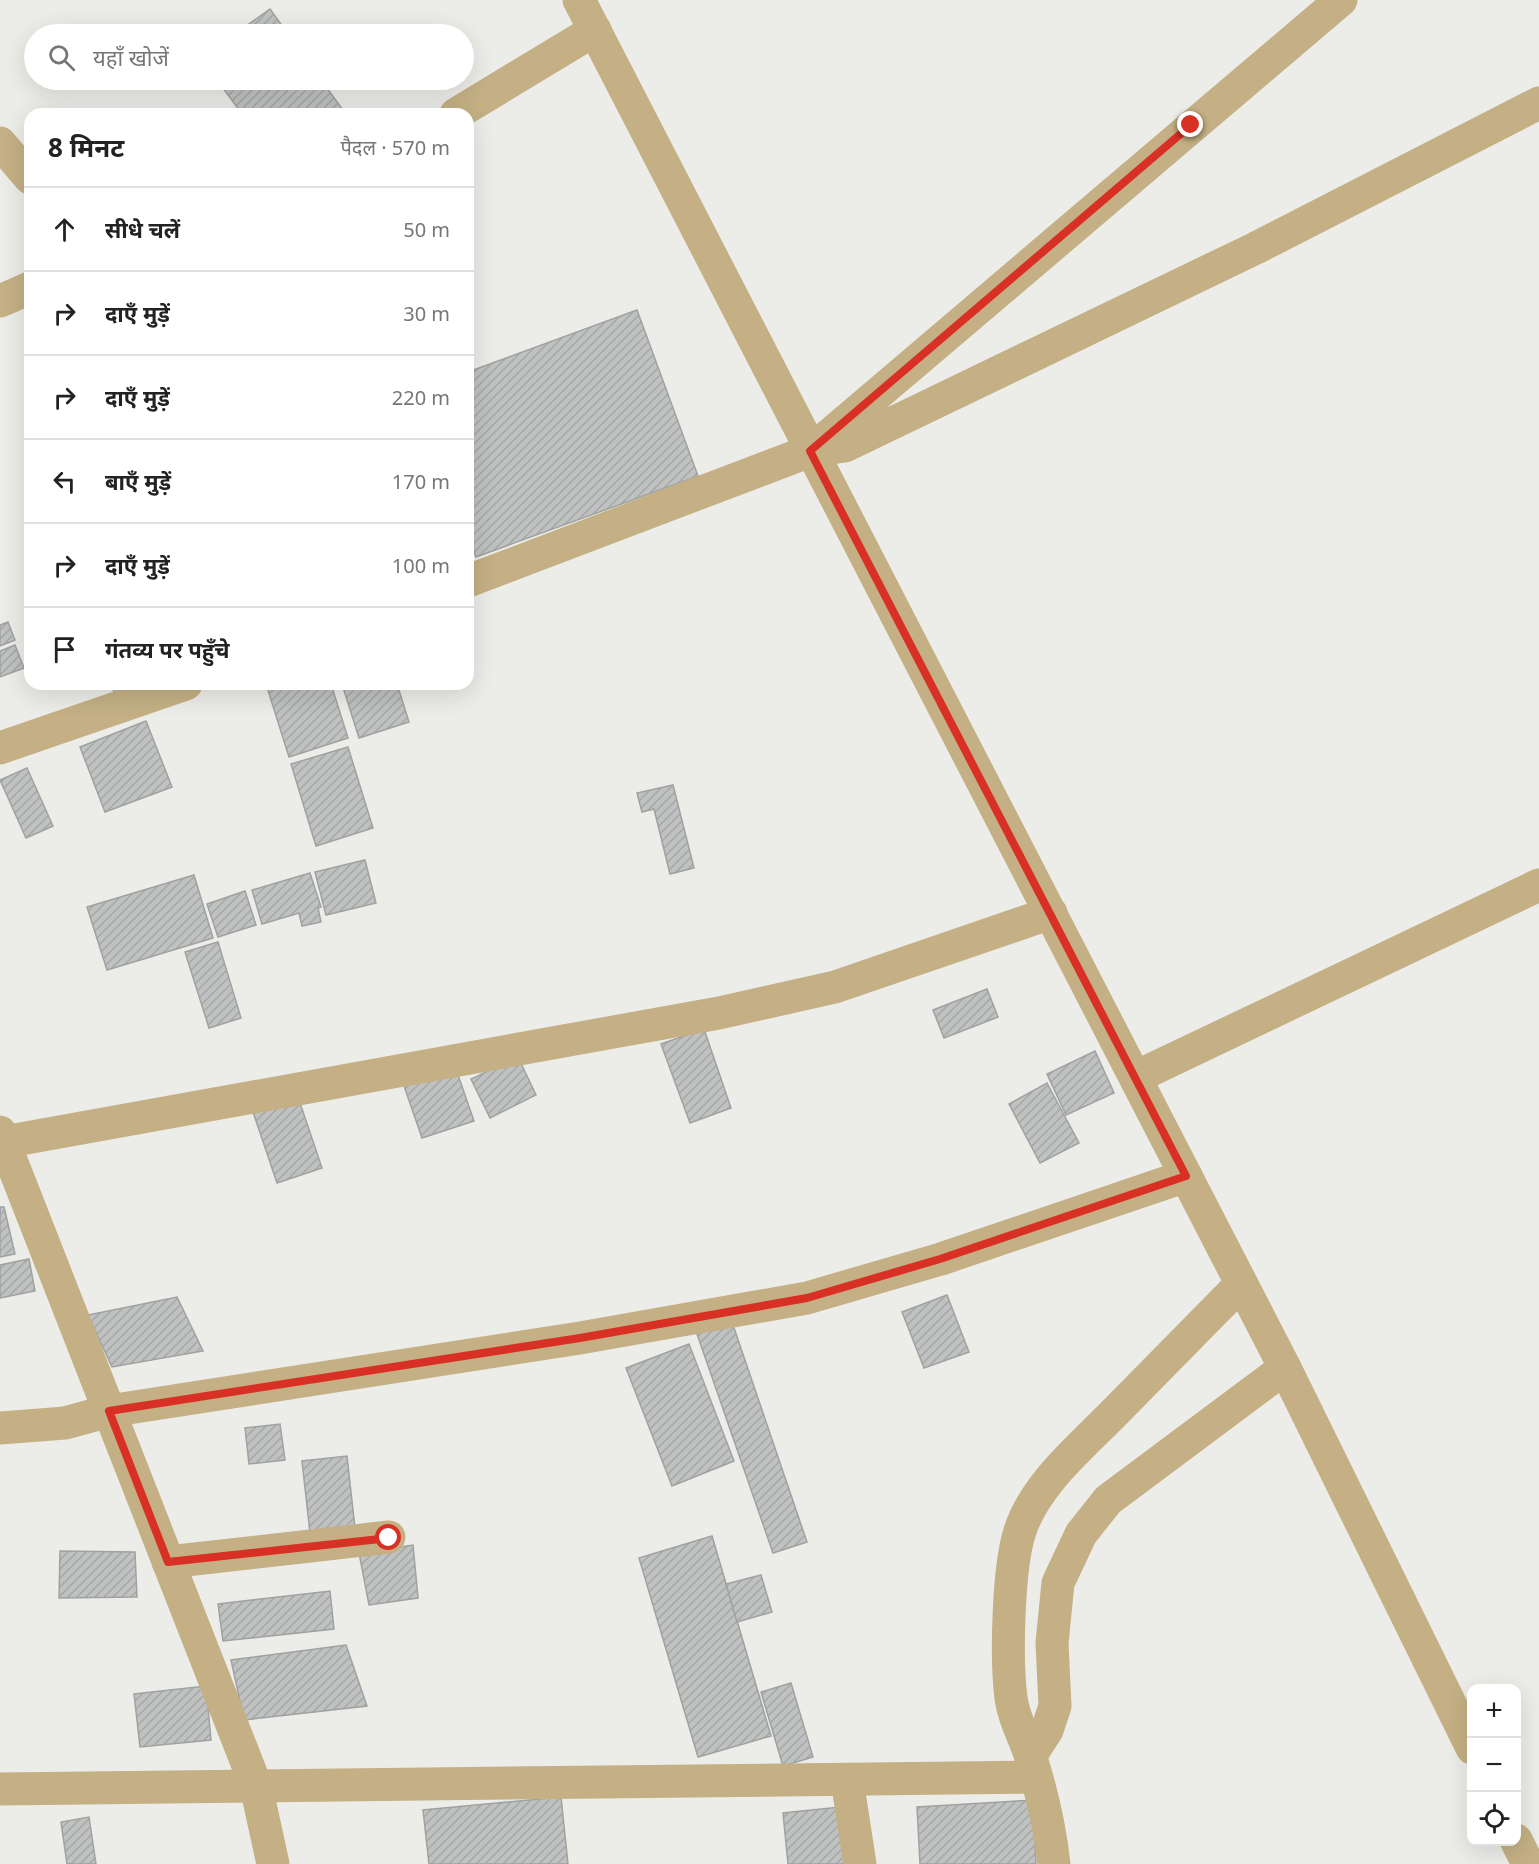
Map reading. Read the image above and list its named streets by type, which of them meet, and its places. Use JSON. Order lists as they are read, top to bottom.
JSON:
{
  "page": {
    "search": "यहाँ खोजें",
    "heading": ["8 मिनट", "पैदल · 570 m"],
    "list": [
      ["सीधे चलें", "50 m"],
      ["दाएँ मुड़ें", "30 m"],
      ["दाएँ मुड़ें", "220 m"],
      ["बाएँ मुड़ें", "170 m"],
      ["दाएँ मुड़ें", "100 m"],
      "गंतव्य पर पहुँचे"
    ],
    "map_buttons": ["+", "−"]
  }
}
